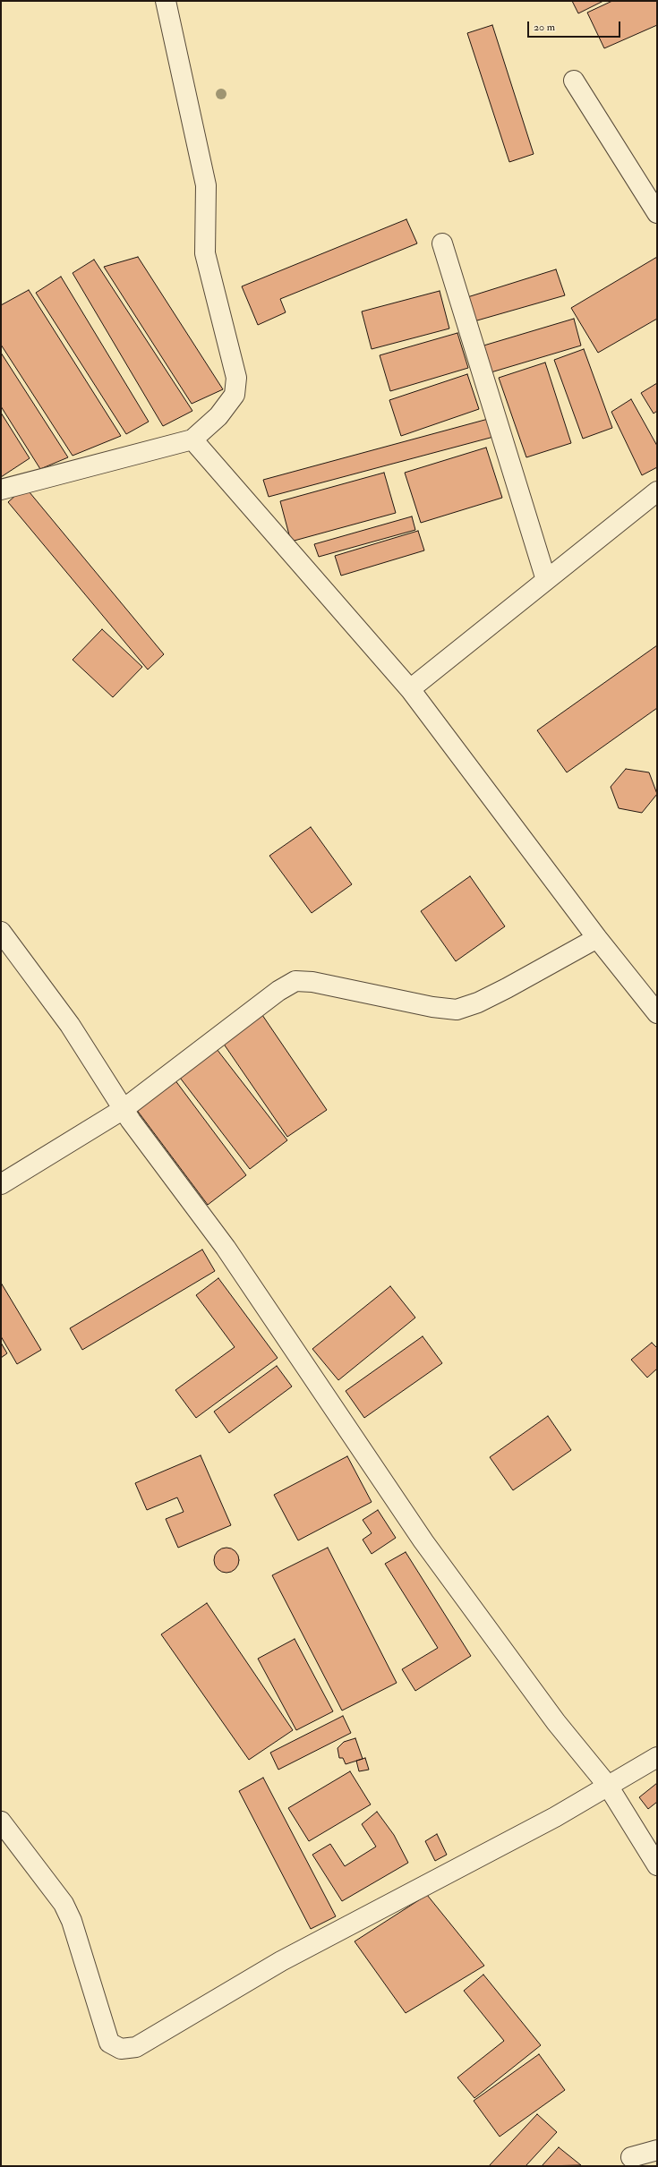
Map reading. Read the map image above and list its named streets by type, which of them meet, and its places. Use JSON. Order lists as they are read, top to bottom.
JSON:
{
  "scale_bar": "20 m"
}
